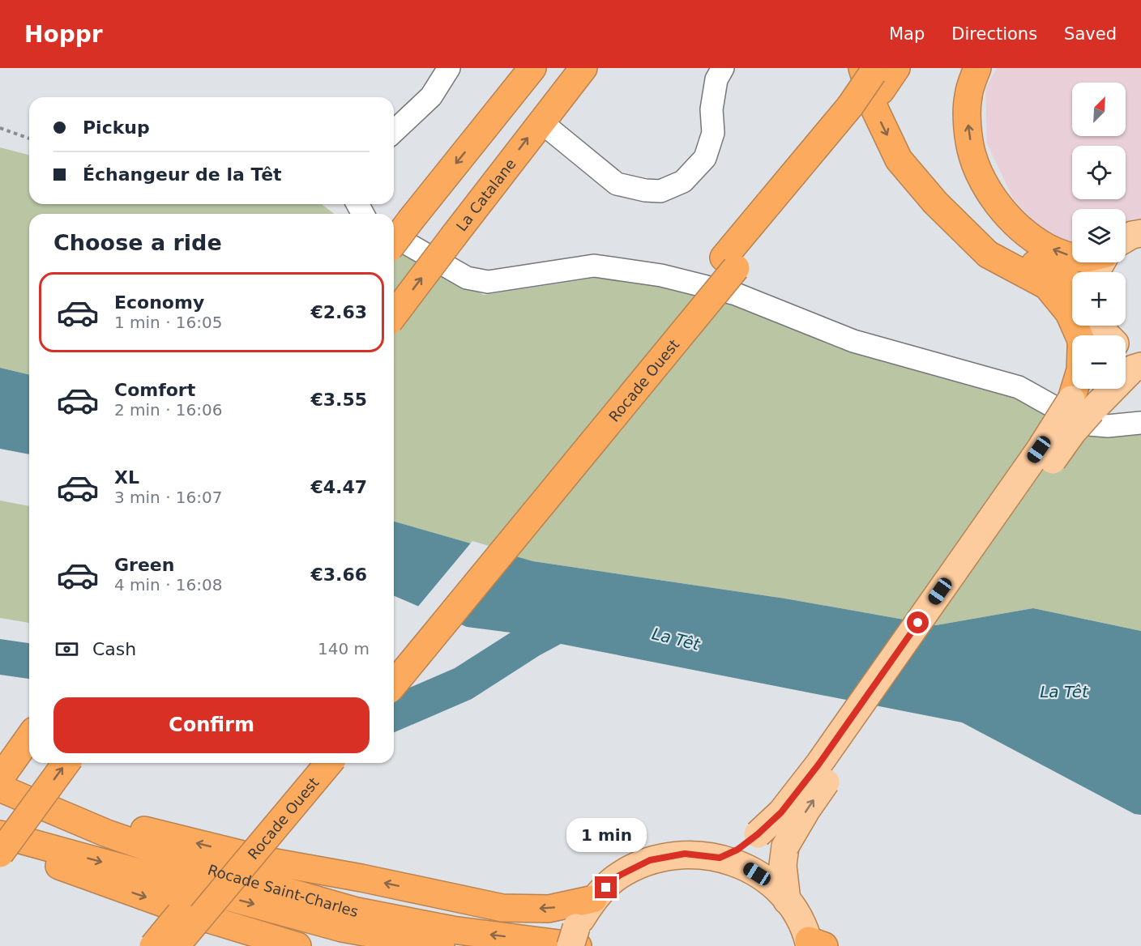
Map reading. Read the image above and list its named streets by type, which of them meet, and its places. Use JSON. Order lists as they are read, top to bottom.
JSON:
{
  "streets": {
    "highway": ["La Catalane", "Rocade Ouest", "Rocade Saint-Charles"]
  },
  "water": ["La Têt"],
  "north": "top right",
  "page": {
    "header": "Hoppr",
    "nav": ["Map", "Directions", "Saved"],
    "map_buttons": ["+", "−"],
    "banner": ["Pickup", "Échangeur de la Têt"],
    "heading": "Choose a ride",
    "list": [
      {
        "name": "Economy",
        "note": "1 min · 16:05",
        "value": "€2.63"
      },
      {
        "name": "Comfort",
        "note": "2 min · 16:06",
        "value": "€3.55"
      },
      {
        "name": "XL",
        "note": "3 min · 16:07",
        "value": "€4.47"
      },
      {
        "name": "Green",
        "note": "4 min · 16:08",
        "value": "€3.66"
      }
    ],
    "pay": ["Cash", "140 m"],
    "buttons": "Confirm",
    "bubble": "1 min"
  }
}
